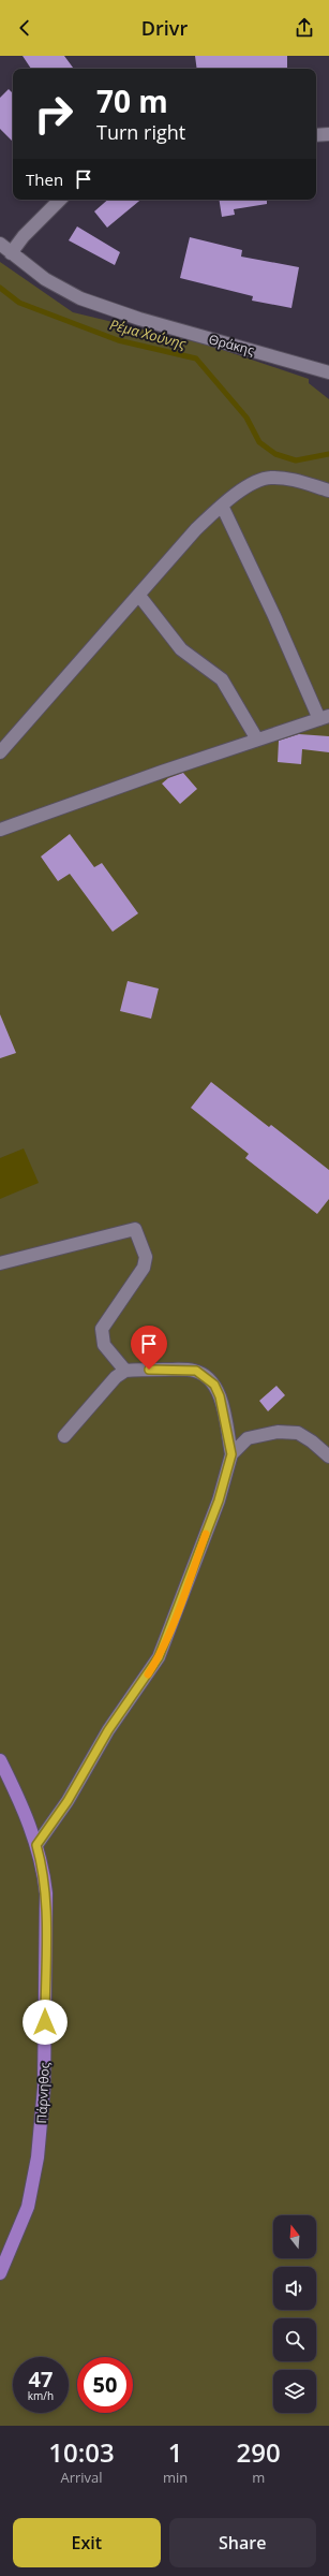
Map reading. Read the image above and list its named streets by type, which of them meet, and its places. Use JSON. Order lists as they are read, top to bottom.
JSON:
{
  "streets": {
    "main road": ["Πάρνηθος"],
    "street": ["Θράκης"]
  },
  "water": ["Ρέμα Χούνης"],
  "north": "top",
  "page": {
    "header": "Drivr",
    "turn": ["70 m", "Turn right"],
    "then": "Then",
    "speed": "47 km/h",
    "limit": "50",
    "eta": [
      "10:03",
      "Arrival",
      "1",
      "min",
      "290",
      "m"
    ],
    "buttons": ["Exit", "Share"]
  }
}
